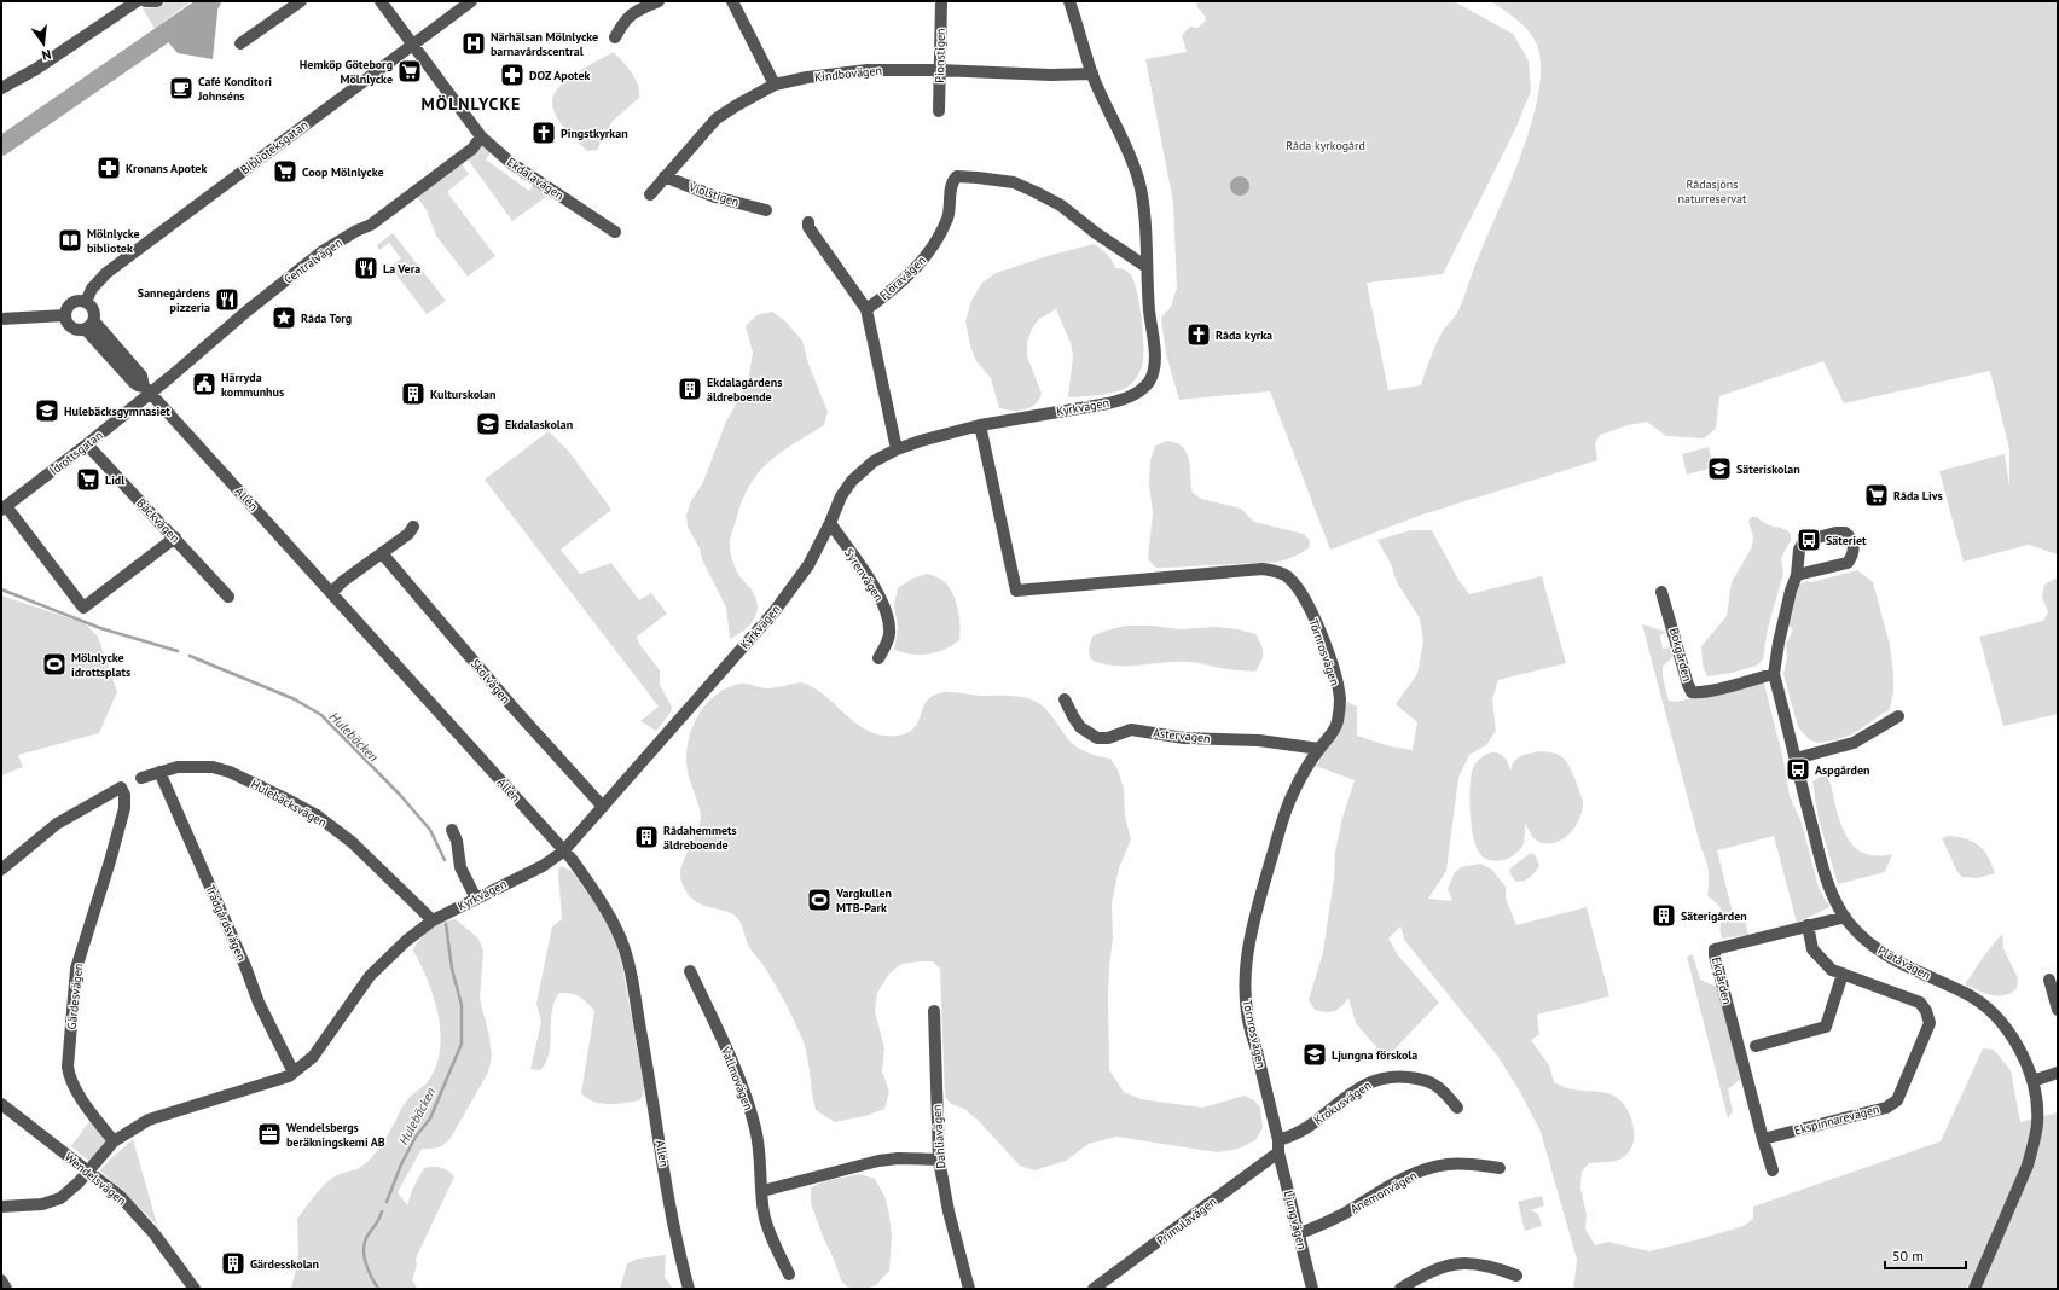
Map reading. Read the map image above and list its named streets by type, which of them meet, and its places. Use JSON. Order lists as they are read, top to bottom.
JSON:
{
  "streets": {
    "street": [
      "Pionstigen",
      "Kindbovägen",
      "Biblioteksgatan",
      "Ekdalavägen",
      "Violstigen",
      "Centralvägen",
      "Floravägen",
      "Kyrkvägen",
      "Idrottsgatan",
      "Allén",
      "Bäckvägen",
      "Syrenvägen",
      "Törnrosvägen",
      "Bokgården",
      "Skolvägen",
      "Astervägen",
      "Hulebäcksvägen",
      "Trädgårdsvägen",
      "Platåvägen",
      "Ekgården",
      "Gärdesvägen",
      "Vallmovägen",
      "Krokusvägen",
      "Ekspinnarevägen",
      "Dahliavägen",
      "Wendelsvägen",
      "Anemonvägen",
      "Ljungvägen",
      "Primulavägen"
    ]
  },
  "crossings": [
    ["Pionstigen", "Kindbovägen"],
    ["Kindbovägen", "Violstigen"],
    ["Kindbovägen", "Kyrkvägen"],
    ["Biblioteksgatan", "Ekdalavägen"],
    ["Biblioteksgatan", "Allén"],
    ["Ekdalavägen", "Centralvägen"],
    ["Centralvägen", "Idrottsgatan"],
    ["Centralvägen", "Allén"],
    ["Floravägen", "Kyrkvägen"],
    ["Kyrkvägen", "Allén"],
    ["Kyrkvägen", "Syrenvägen"],
    ["Kyrkvägen", "Törnrosvägen"],
    ["Kyrkvägen", "Skolvägen"],
    ["Kyrkvägen", "Hulebäcksvägen"],
    ["Kyrkvägen", "Trädgårdsvägen"],
    ["Kyrkvägen", "Gärdesvägen"],
    ["Kyrkvägen", "Wendelsvägen"],
    ["Idrottsgatan", "Allén"],
    ["Idrottsgatan", "Bäckvägen"],
    ["Törnrosvägen", "Astervägen"],
    ["Törnrosvägen", "Krokusvägen"],
    ["Törnrosvägen", "Ljungvägen"],
    ["Törnrosvägen", "Primulavägen"],
    ["Bokgården", "Platåvägen"],
    ["Hulebäcksvägen", "Trädgårdsvägen"],
    ["Platåvägen", "Ekgården"],
    ["Ekgården", "Ekspinnarevägen"],
    ["Krokusvägen", "Ljungvägen"],
    ["Krokusvägen", "Primulavägen"],
    ["Anemonvägen", "Ljungvägen"],
    ["Ljungvägen", "Primulavägen"]
  ],
  "districts": ["MÖLNLYCKE"],
  "water": ["Hulebäcken"],
  "parks": ["Råda kyrkogård", "Rådasjöns naturreservat"],
  "places": {
    "hospital": ["Närhälsan Mölnlycke barnavårdscentral"],
    "supermarket": [
      "Hemköp Göteborg Mölnlycke",
      "Coop Mölnlycke",
      "Lidl",
      "Råda Livs"
    ],
    "pharmacy": ["DOZ Apotek", "Kronans Apotek"],
    "cafe": ["Café Konditori Johnséns"],
    "church": ["Pingstkyrkan", "Råda kyrka"],
    "library": ["Mölnlycke bibliotek"],
    "restaurant": ["La Vera", "Sannegårdens pizzeria"],
    "place": ["Råda Torg"],
    "public building": ["Härryda kommunhus"],
    "building": [
      "Ekdalagårdens äldreboende",
      "Kulturskolan",
      "Rådahemmets äldreboende",
      "Säterigården",
      "Gärdesskolan"
    ],
    "school or university": [
      "Hulebäcksgymnasiet",
      "Ekdalaskolan",
      "Säteriskolan",
      "Ljungna förskola"
    ],
    "bus stop": ["Säteriet", "Aspgården"],
    "sports": ["Mölnlycke idrottsplats", "Vargkullen MTB-Park"],
    "office": ["Wendelsbergs beräkningskemi AB"]
  },
  "scale_bar": "50 m",
  "north": "bottom"
}
